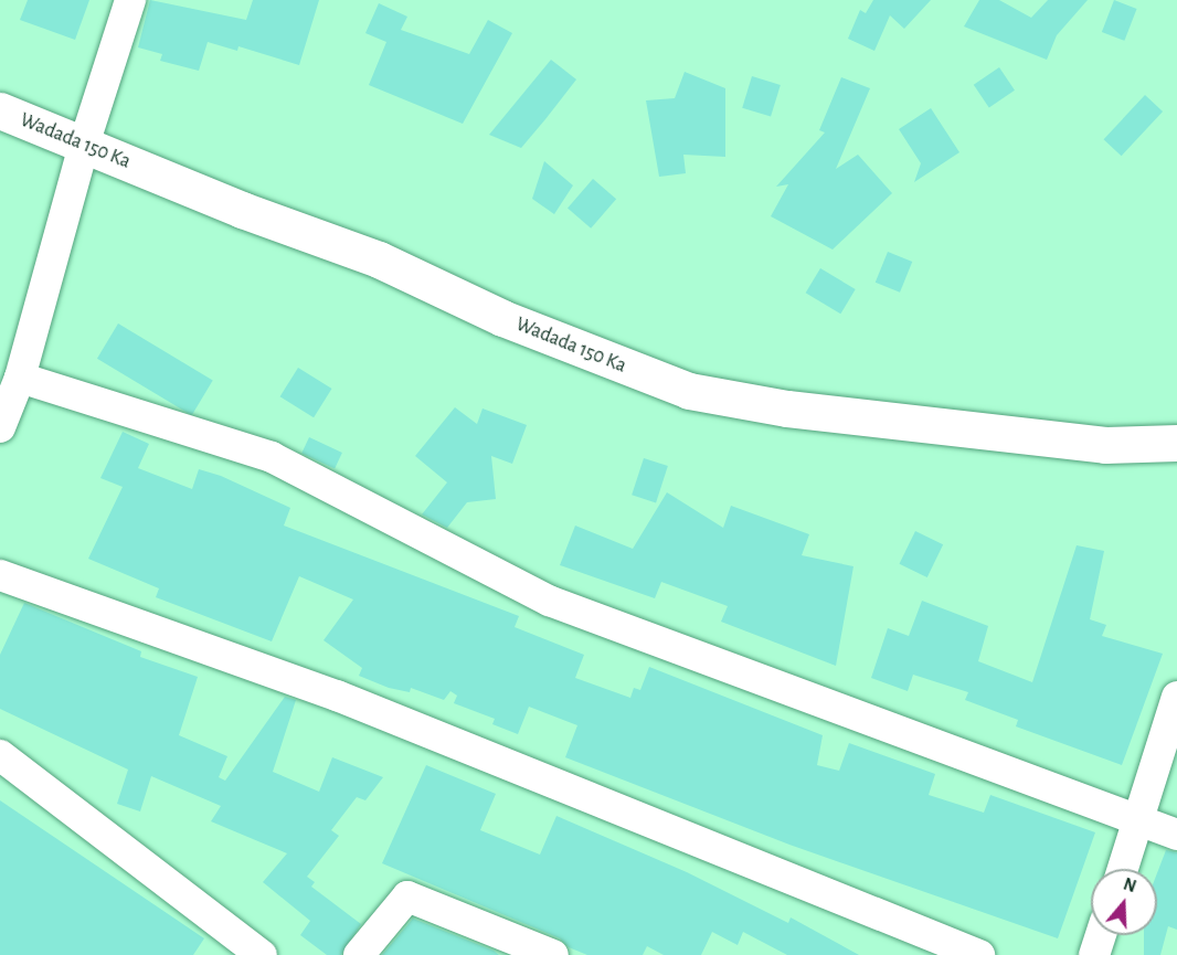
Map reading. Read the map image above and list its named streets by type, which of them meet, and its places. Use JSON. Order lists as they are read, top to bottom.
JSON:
{
  "streets": {
    "street": ["Wadada 150 Ka"]
  },
  "north": "top"
}
